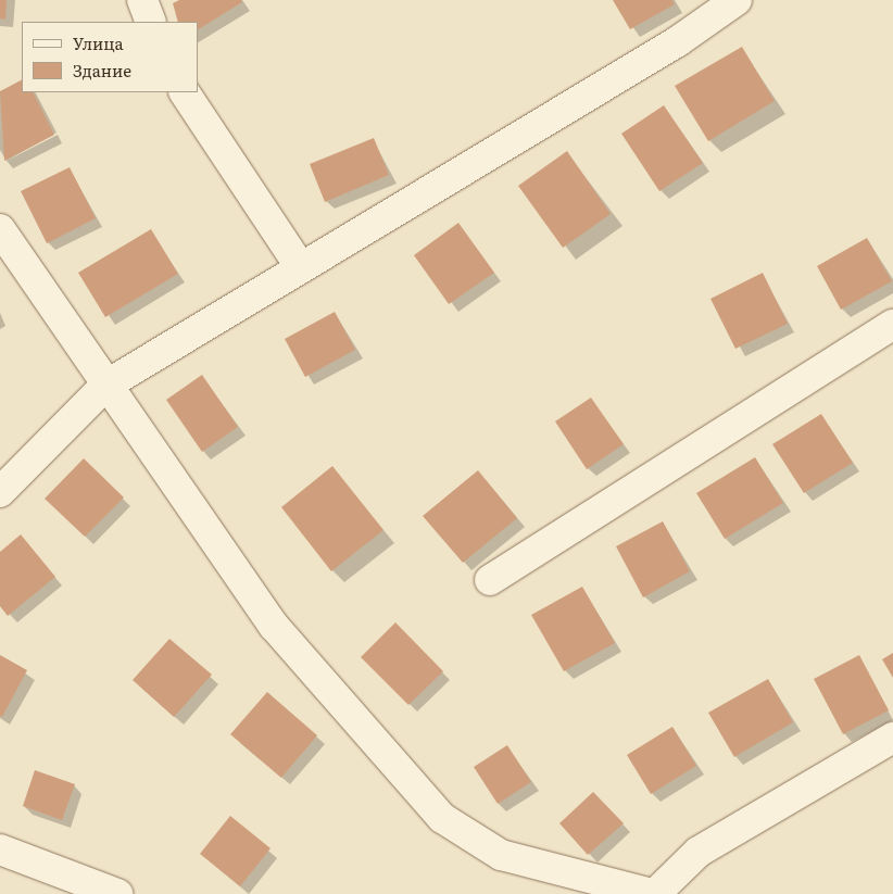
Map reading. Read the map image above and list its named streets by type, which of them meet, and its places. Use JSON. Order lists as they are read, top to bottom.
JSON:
{
  "legend": ["Улица", "Здание"]
}
